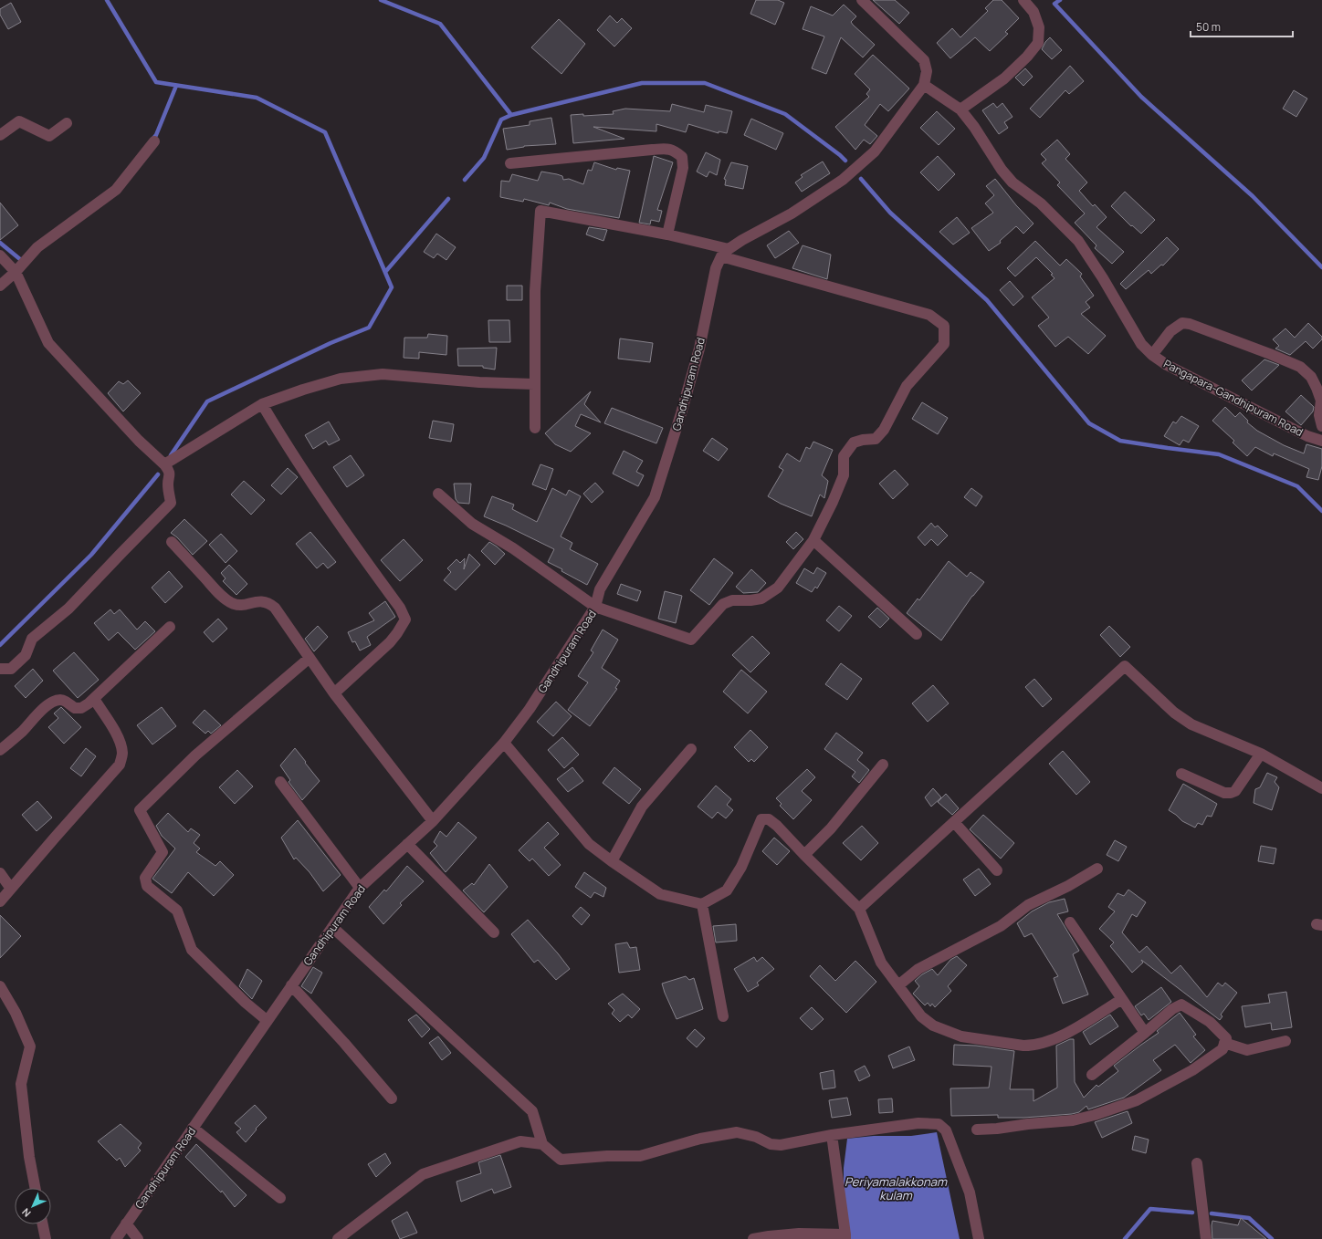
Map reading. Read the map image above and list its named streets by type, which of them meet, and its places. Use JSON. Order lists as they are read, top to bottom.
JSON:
{
  "streets": {
    "street": ["Gandhipuram Road", "Pangapara-Gandhipuram Road"]
  },
  "water": ["Periyamalakkonam kulam"],
  "scale_bar": "50 m",
  "north": "bottom left"
}
